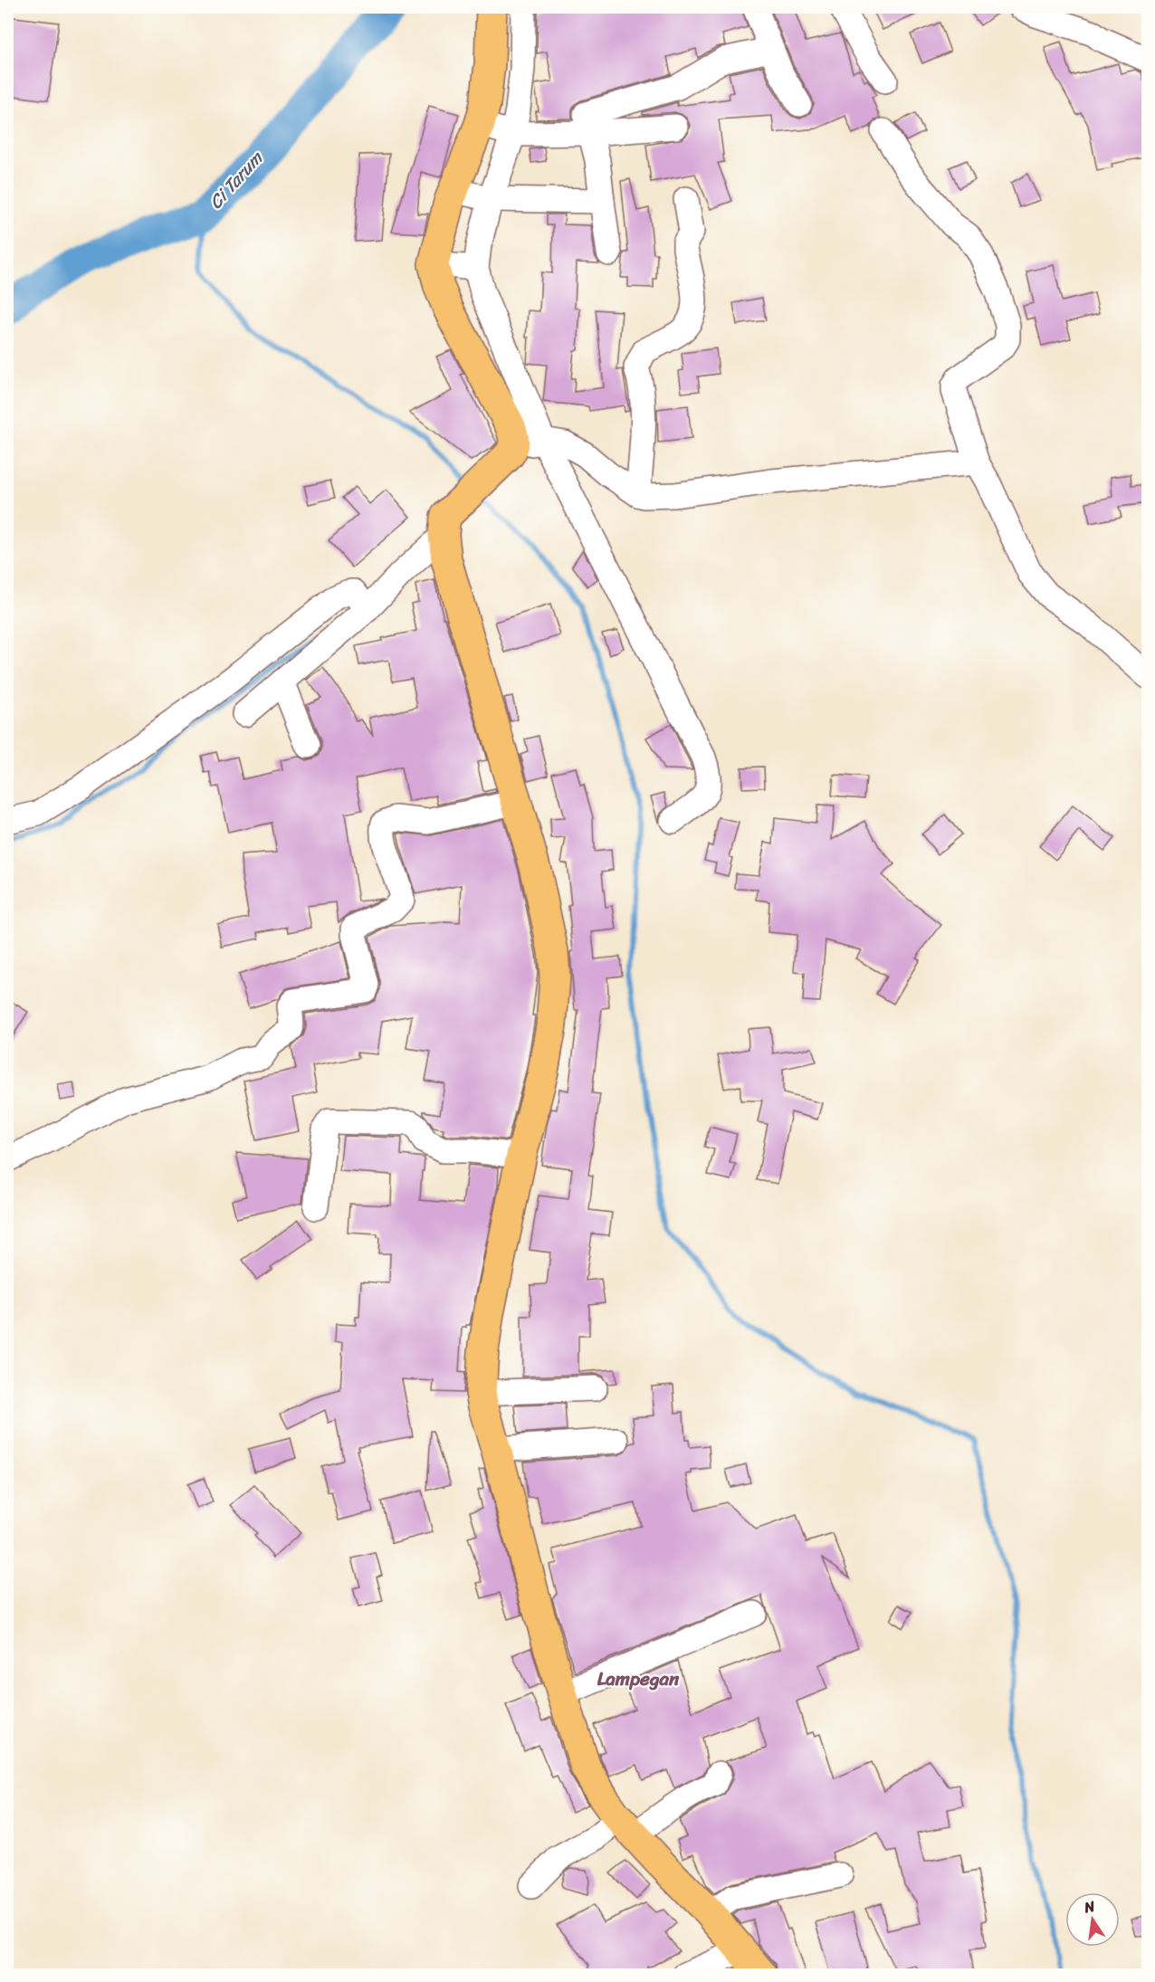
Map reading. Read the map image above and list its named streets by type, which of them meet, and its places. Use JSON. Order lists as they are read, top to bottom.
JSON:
{
  "districts": ["Lampegan"],
  "water": ["Ci Tarum"],
  "north": "top"
}
